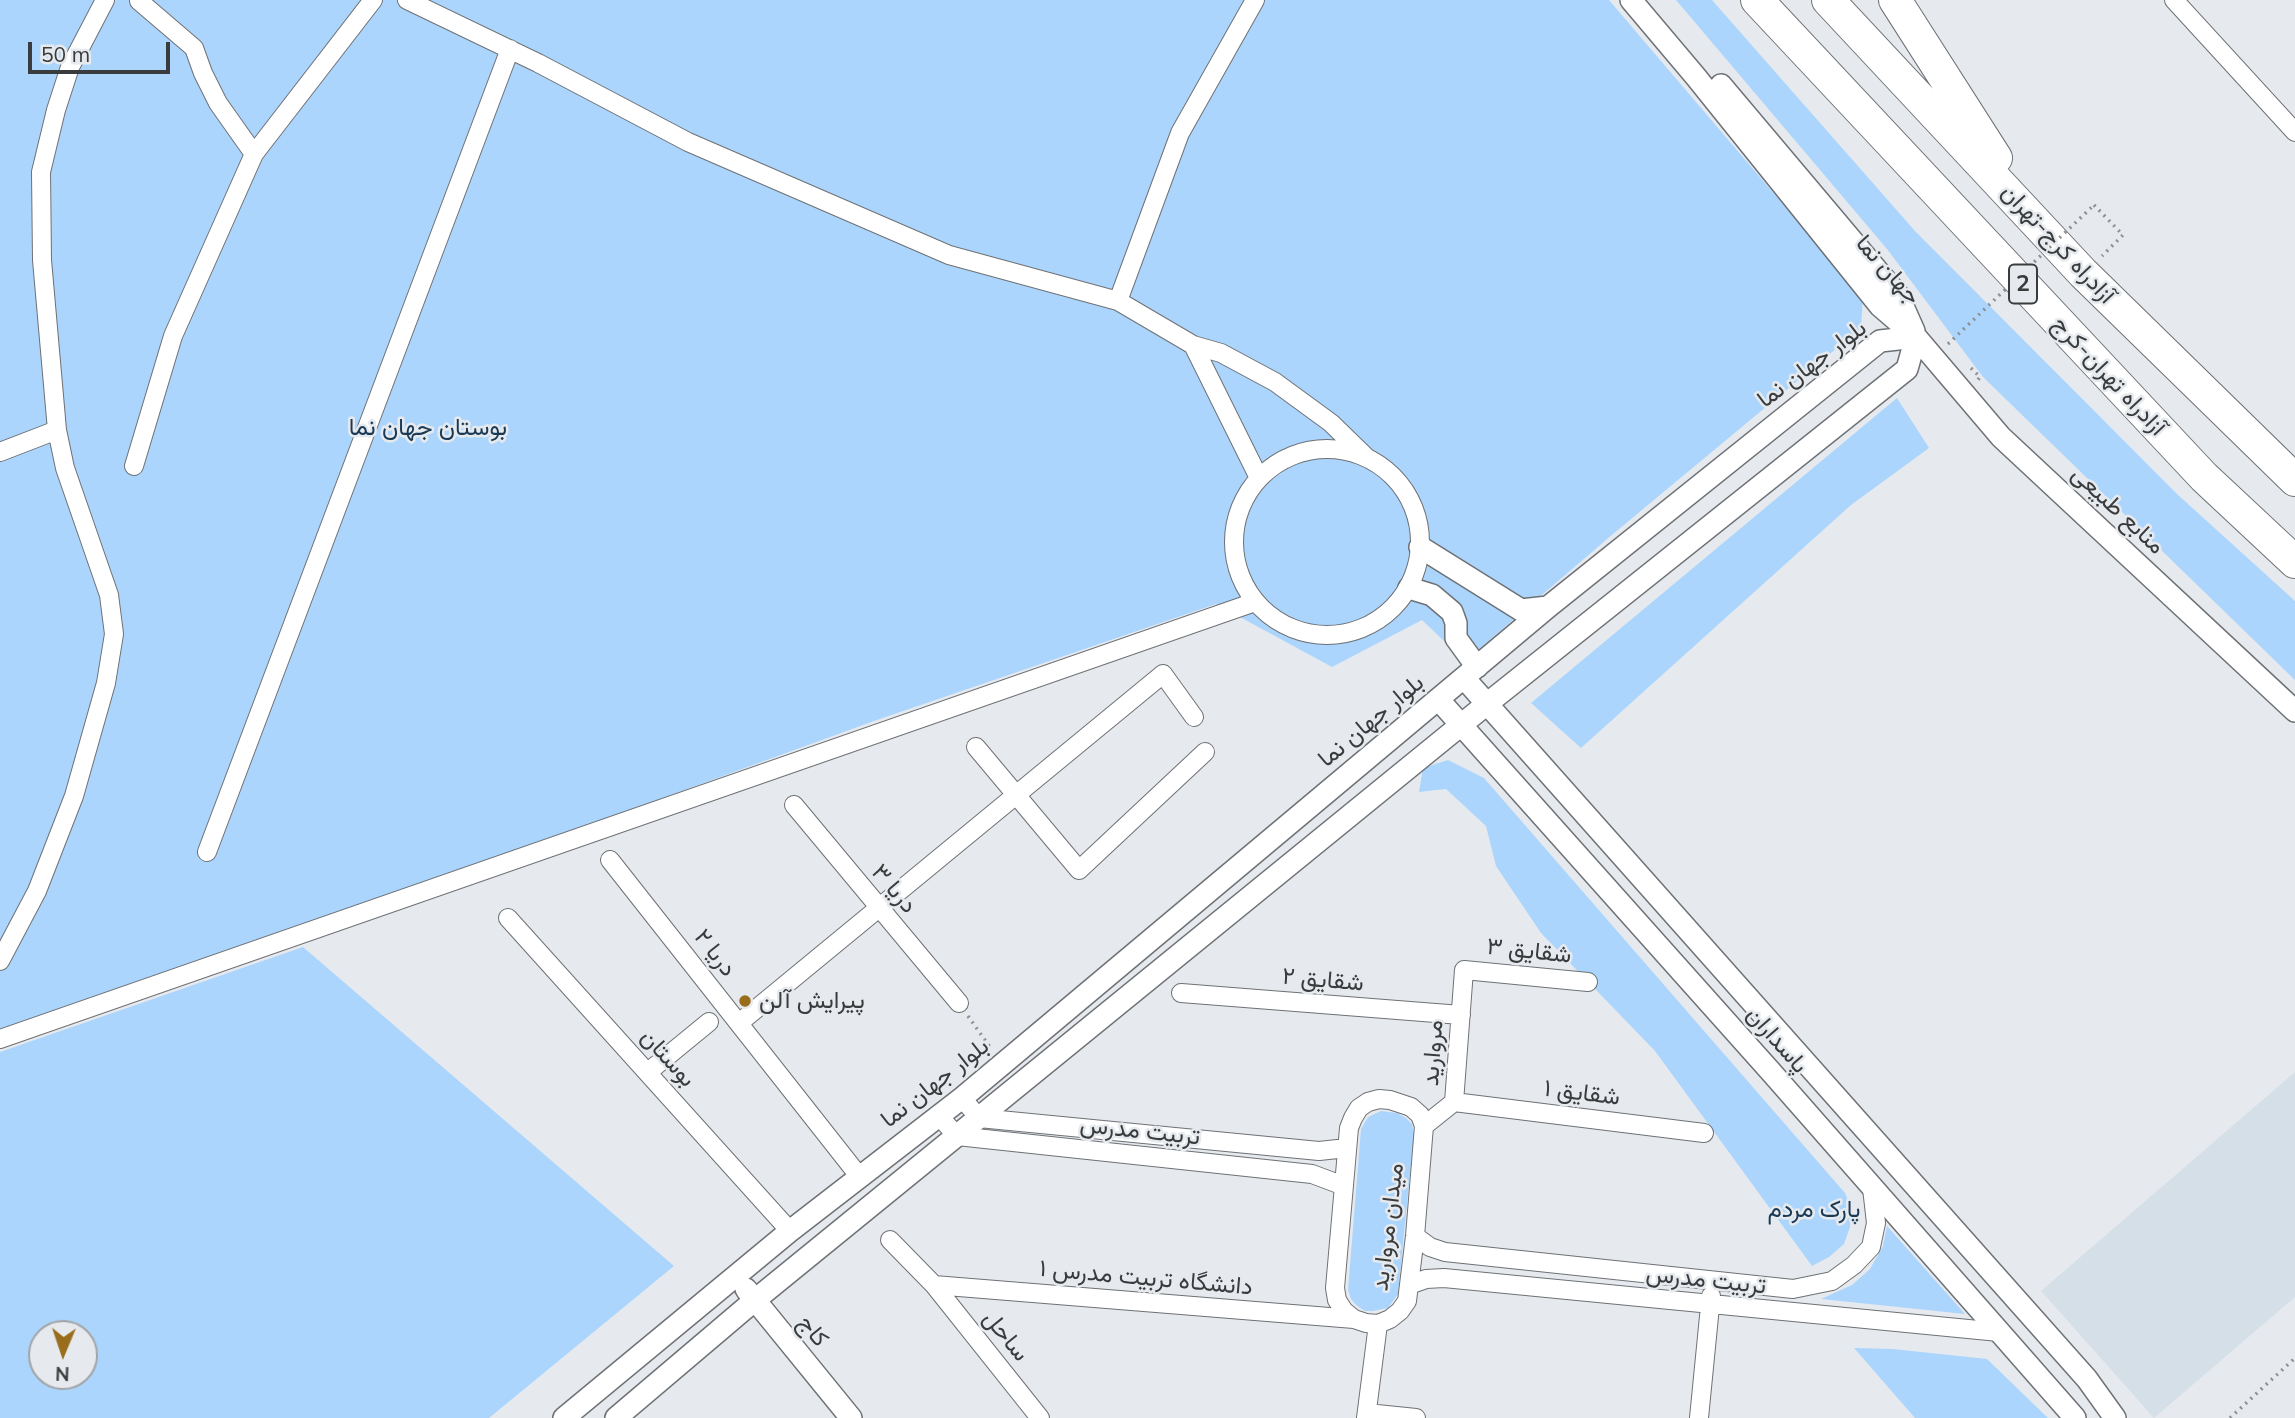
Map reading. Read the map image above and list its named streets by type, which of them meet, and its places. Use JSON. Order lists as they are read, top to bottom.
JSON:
{
  "streets": {
    "highway": ["آزادراه کرج-تهران", "2", "آزادراه تهران-کرج"],
    "street": [
      "جهان نما",
      "بلوار جهان نما",
      "منابع طبیعی",
      "دریا ۳",
      "شقایق ۳",
      "دریا ۲",
      "شقایق ۲",
      "پاسداران",
      "مروارید",
      "بوستان",
      "شقایق ۱",
      "تربیت مدرس",
      "میدان مروارید",
      "۱ دانشگاه تربیت مدرس",
      "کاج",
      "ساحل"
    ]
  },
  "crossings": [
    ["جهان نما", "بلوار جهان نما"],
    ["جهان نما", "منابع طبیعی"],
    ["بلوار جهان نما", "منابع طبیعی"],
    ["بلوار جهان نما", "دریا ۲"],
    ["بلوار جهان نما", "پاسداران"],
    ["بلوار جهان نما", "بوستان"],
    ["بلوار جهان نما", "کاج"],
    ["شقایق ۳", "مروارید"],
    ["شقایق ۲", "مروارید"],
    ["پاسداران", "تربیت مدرس"],
    ["مروارید", "شقایق ۱"],
    ["مروارید", "میدان مروارید"],
    ["تربیت مدرس", "میدان مروارید"],
    ["میدان مروارید", "۱ دانشگاه تربیت مدرس"],
    ["۱ دانشگاه تربیت مدرس", "ساحل"]
  ],
  "parks": ["بوستان جهان نما", "پارک مردم"],
  "places": ["پیرایش آلن"],
  "scale_bar": "50 m",
  "north": "bottom"
}
